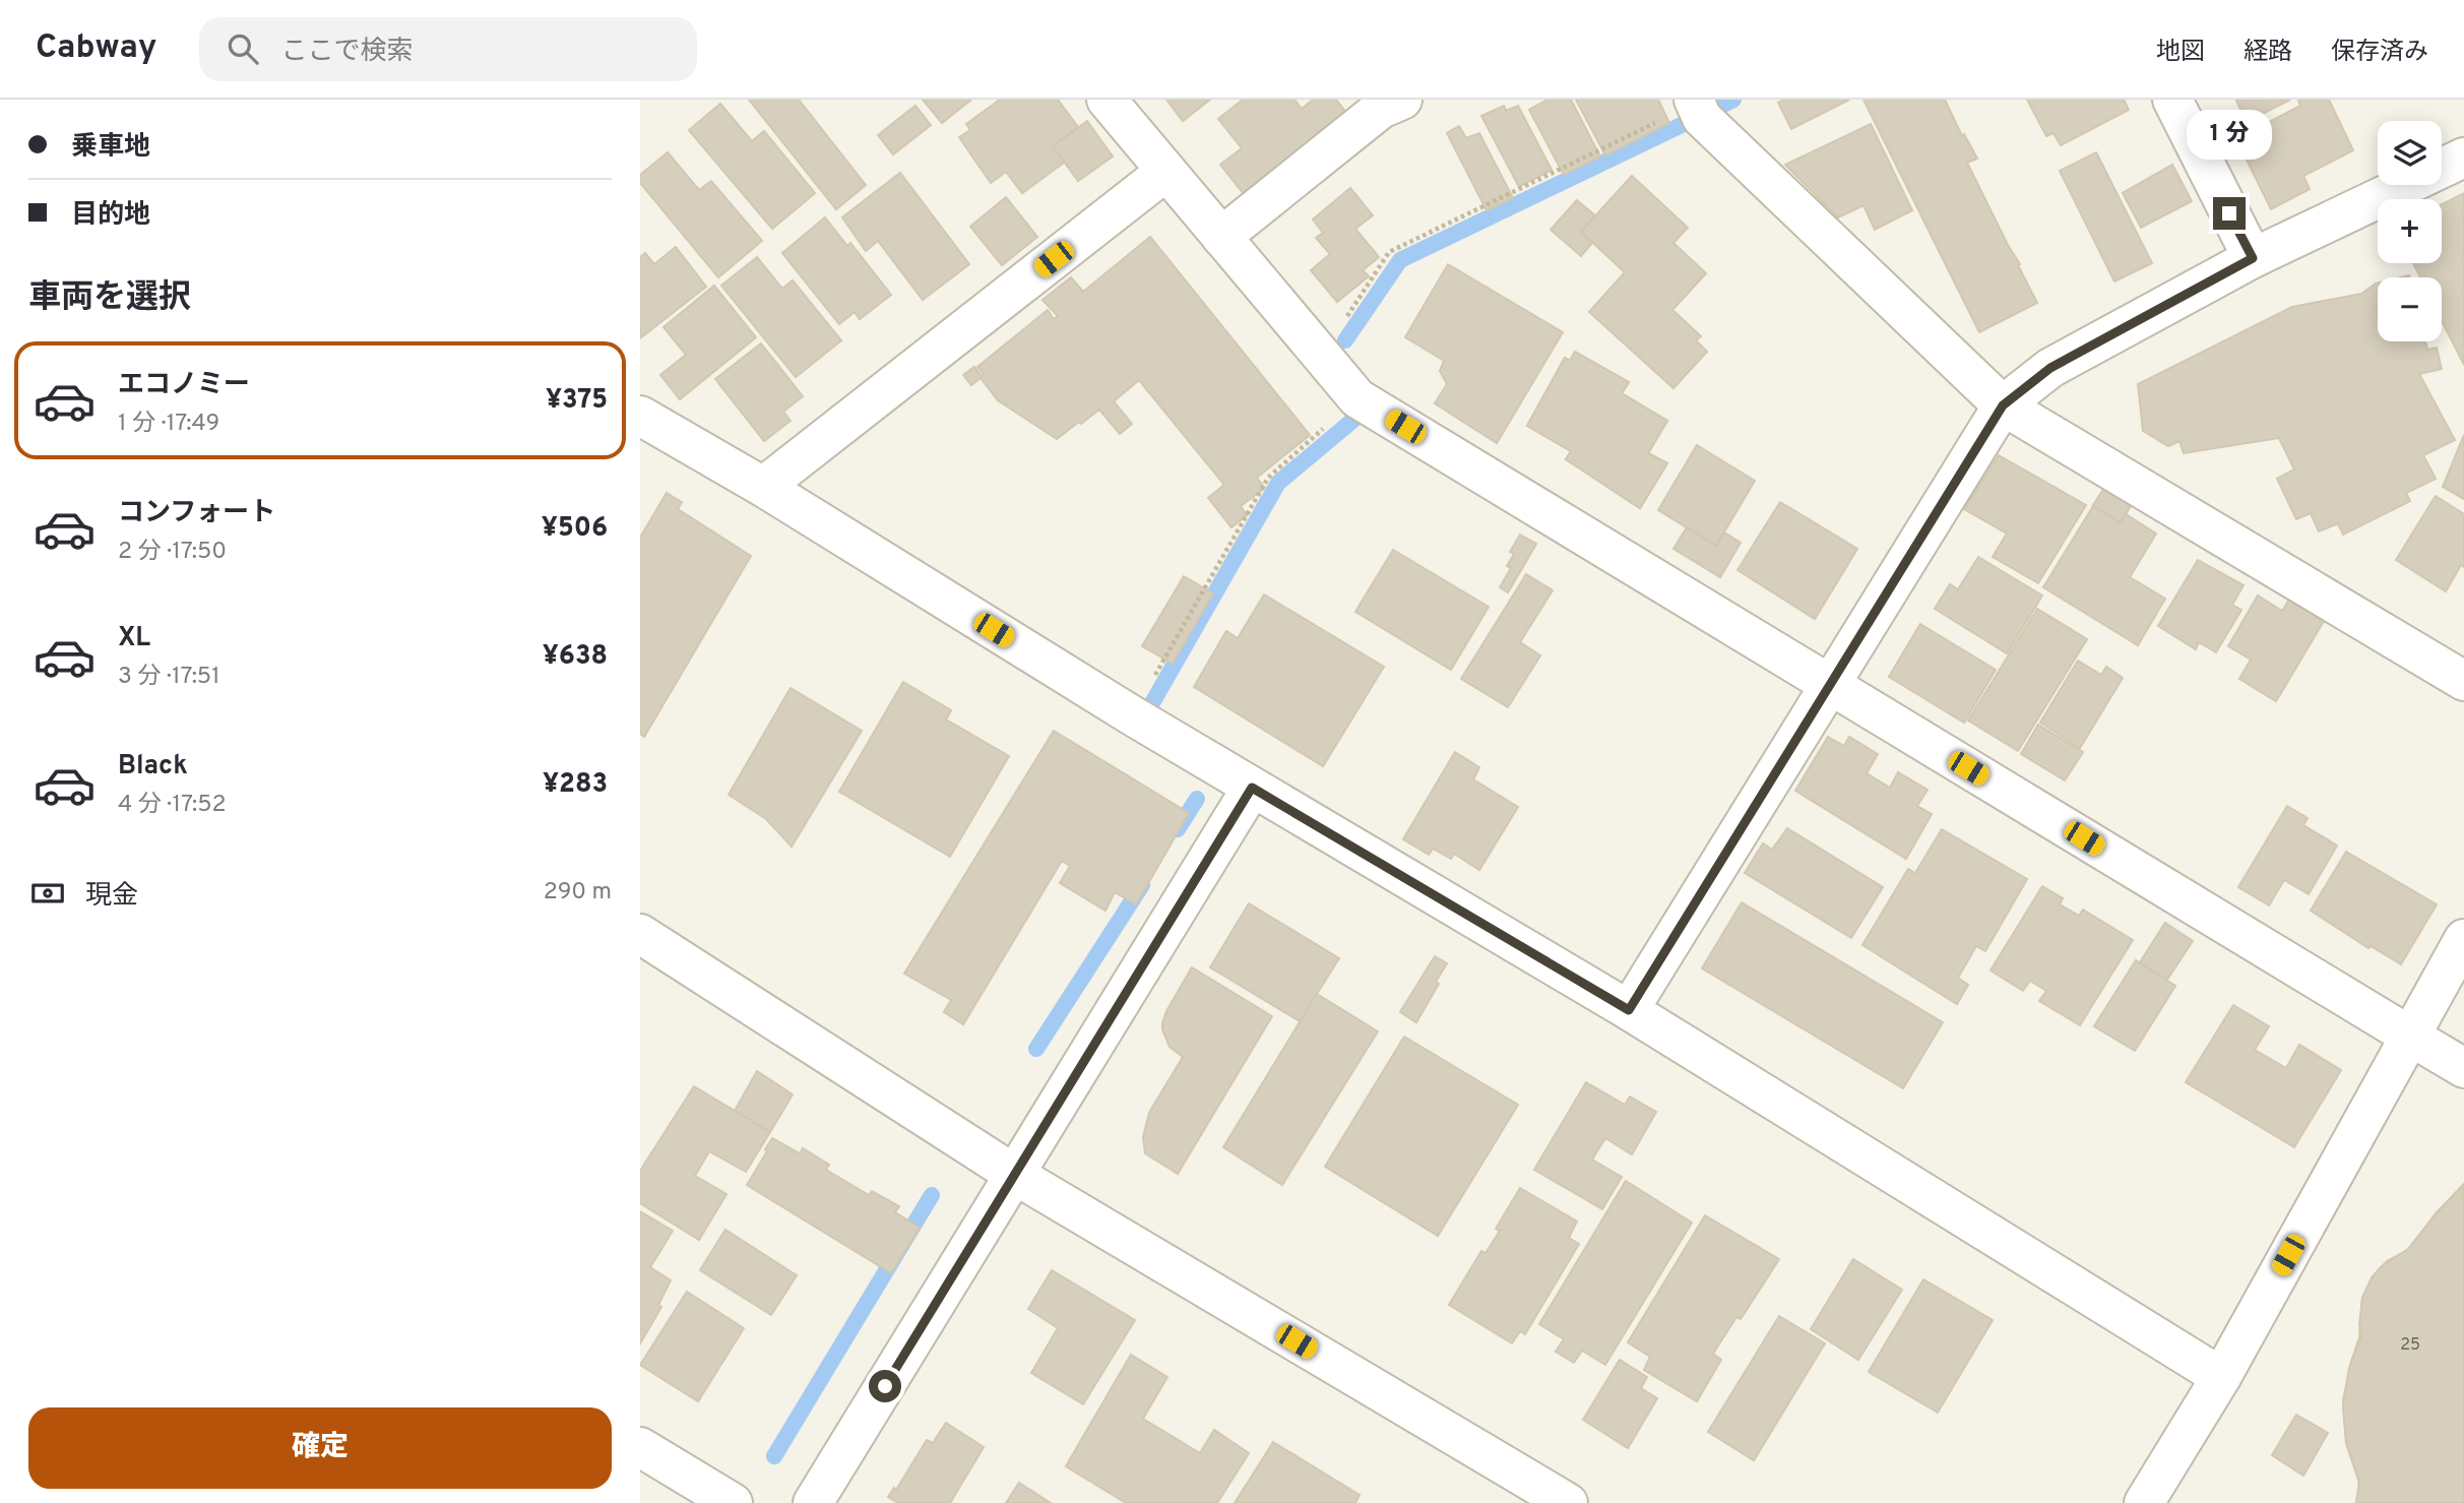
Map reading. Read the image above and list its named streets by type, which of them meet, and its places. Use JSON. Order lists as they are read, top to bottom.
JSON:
{
  "house_numbers": ["25"],
  "page": {
    "header": "Cabway",
    "search": "ここで検索",
    "nav": ["地図", "経路", "保存済み"],
    "banner": ["乗車地", "目的地"],
    "bubble": "1 分",
    "map_buttons": ["+", "−"],
    "heading": "車両を選択",
    "list": [
      {
        "name": "エコノミー",
        "note": "1 分 · 17:49",
        "value": "¥375"
      },
      {
        "name": "コンフォート",
        "note": "2 分 · 17:50",
        "value": "¥506"
      },
      {
        "name": "XL",
        "note": "3 分 · 17:51",
        "value": "¥638"
      },
      {
        "name": "Black",
        "note": "4 分 · 17:52",
        "value": "¥283"
      }
    ],
    "pay": ["現金", "290 m"],
    "buttons": "確定"
  }
}
